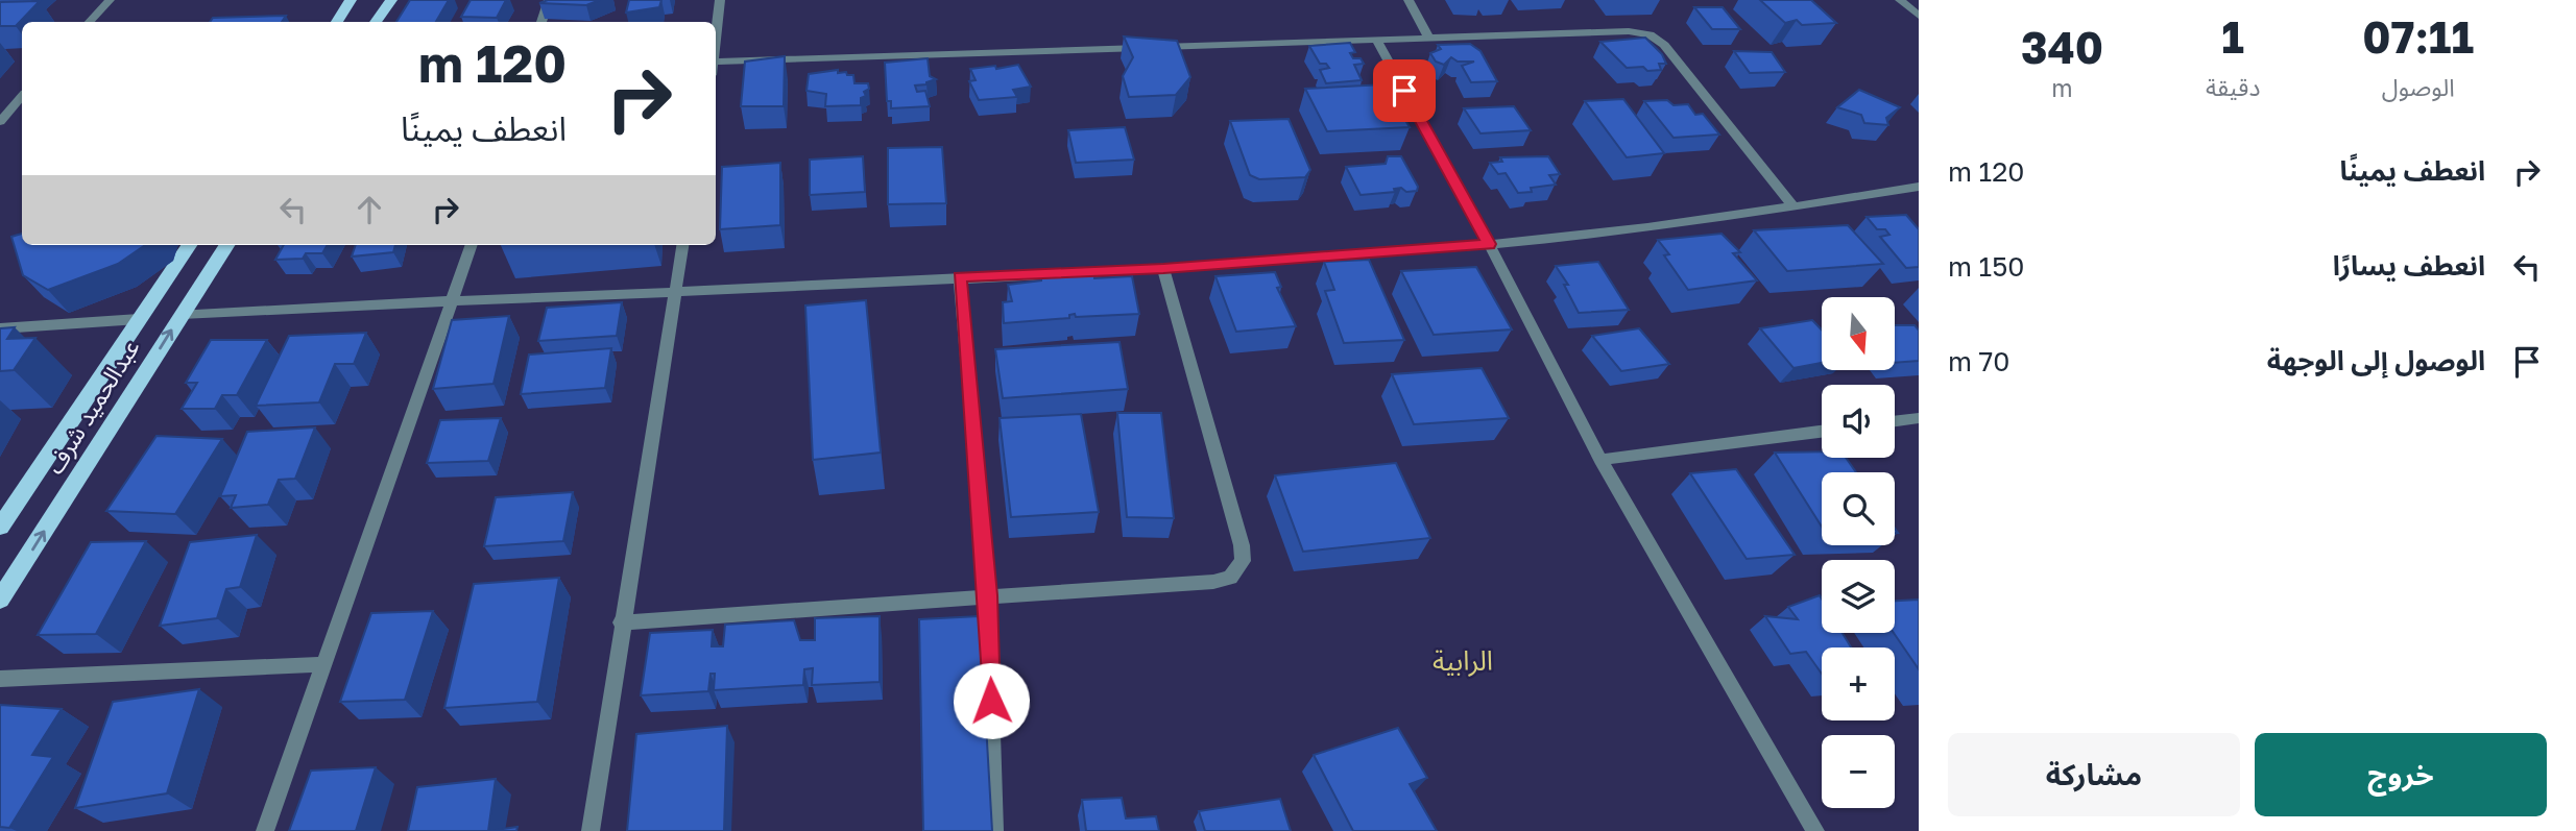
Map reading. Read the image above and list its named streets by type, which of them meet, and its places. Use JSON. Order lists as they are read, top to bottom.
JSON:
{
  "streets": {
    "main road": ["عبدالحميد شرف"]
  },
  "districts": ["الرابية"],
  "north": "bottom",
  "page": {
    "eta": [
      "07:11",
      "الوصول",
      "1",
      "دقيقة",
      "340",
      "m"
    ],
    "turn": ["120 m", "انعطف يمينًا"],
    "list": [
      {
        "name": "انعطف يمينًا",
        "value": "120 m"
      },
      {
        "name": "انعطف يسارًا",
        "value": "150 m"
      },
      {
        "name": "الوصول إلى الوجهة",
        "value": "70 m"
      }
    ],
    "map_buttons": ["+", "−"],
    "buttons": ["خروج", "مشاركة"]
  }
}
